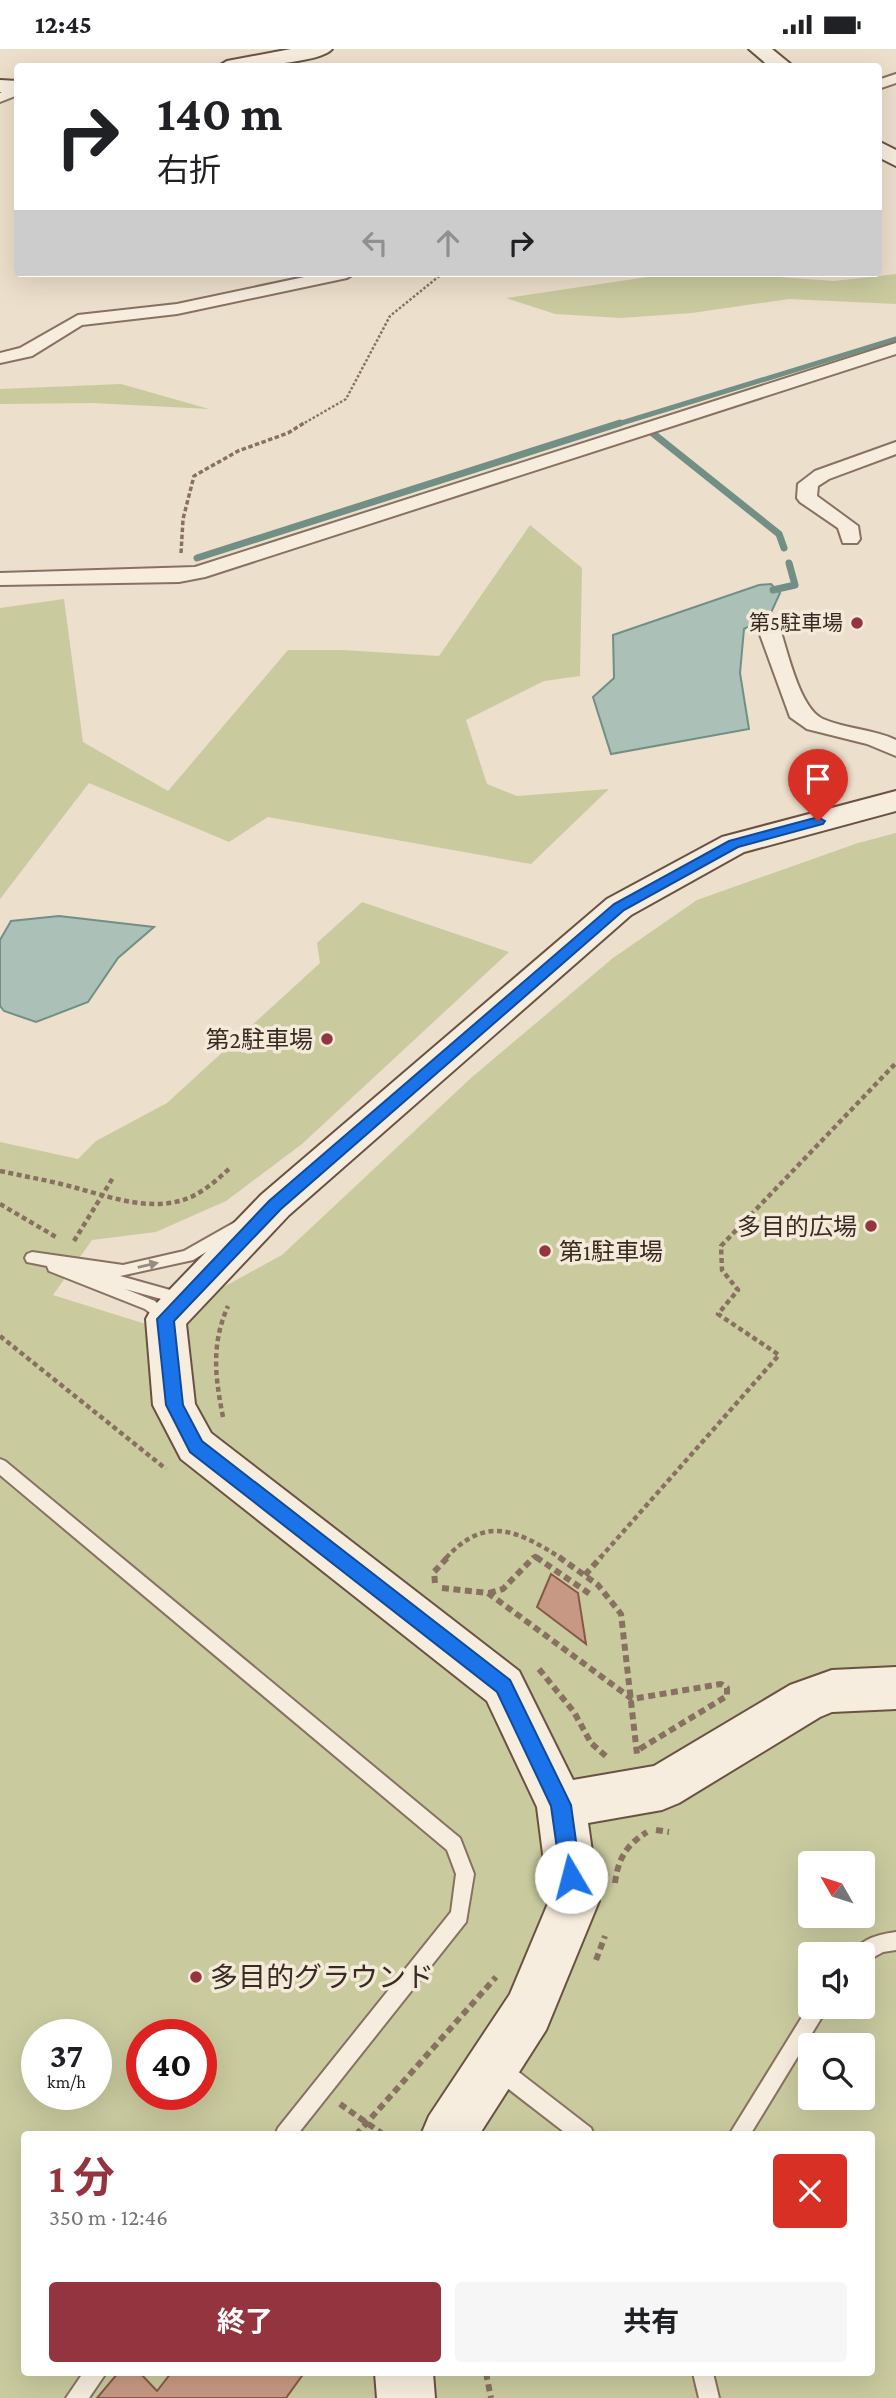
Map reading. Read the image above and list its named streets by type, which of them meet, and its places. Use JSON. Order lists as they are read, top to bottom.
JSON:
{
  "places": [
    "第5駐車場",
    "第2駐車場",
    "多目的広場",
    "第1駐車場",
    "多目的グラウンド"
  ],
  "north": "top left",
  "page": {
    "status": "12:45",
    "turn": ["140 m", "右折"],
    "speed": "37 km/h",
    "limit": "40",
    "heading": ["1 分", "350 m · 12:46"],
    "buttons": ["終了", "共有"]
  }
}
